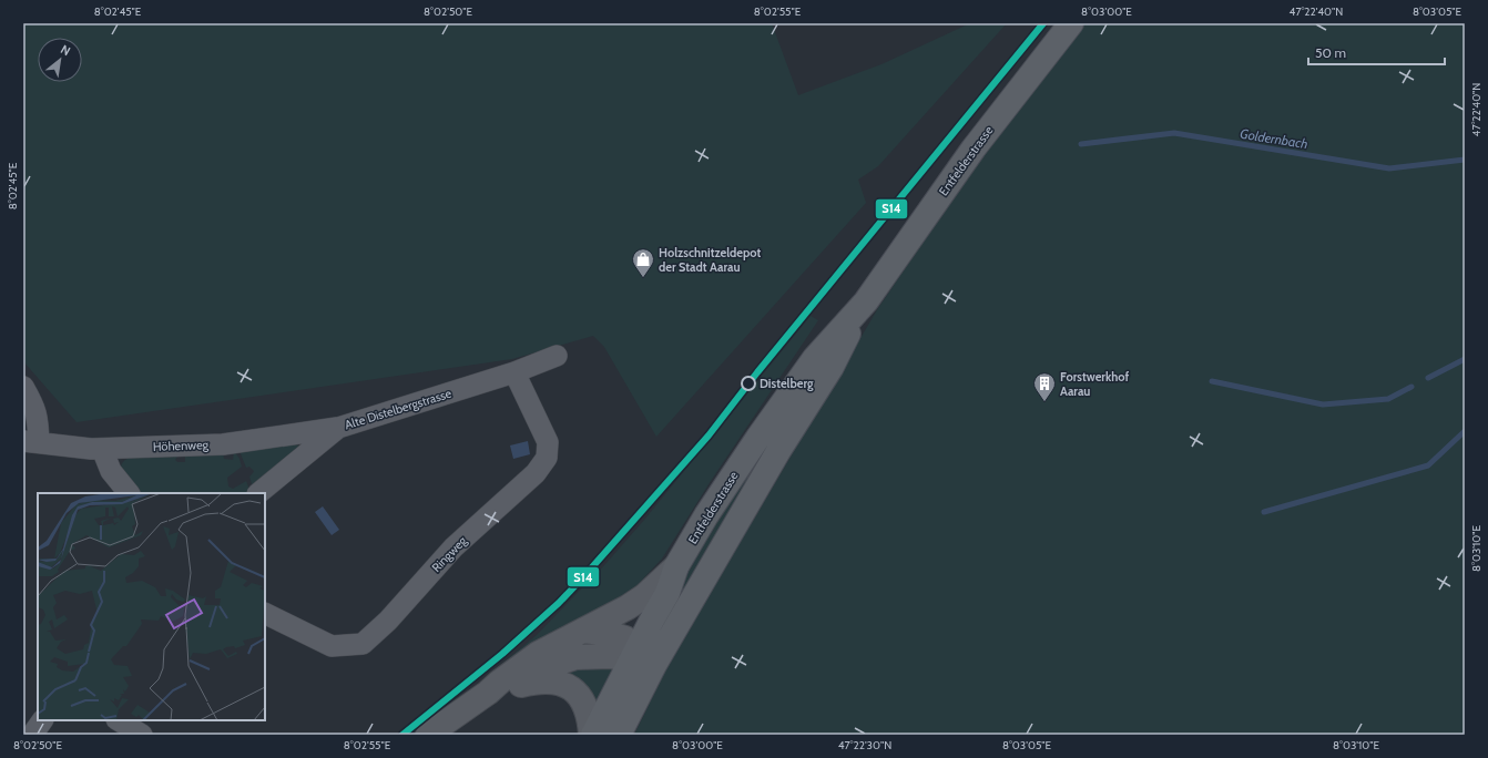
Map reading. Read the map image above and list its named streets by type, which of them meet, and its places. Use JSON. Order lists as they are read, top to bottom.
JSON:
{
  "streets": {
    "main road": ["Entfelderstrasse"],
    "street": ["Alte Distelbergstrasse", "Höhenweg", "Ringweg"]
  },
  "crossings": [
    ["Alte Distelbergstrasse", "Höhenweg"],
    ["Alte Distelbergstrasse", "Ringweg"]
  ],
  "water": ["Goldernbach"],
  "places": {
    "shop": ["Holzschnitzeldepot der Stadt Aarau"],
    "other": ["Distelberg"],
    "building": ["Forstwerkhof Aarau"]
  },
  "lines": ["transit line S14"],
  "scale_bar": "50 m",
  "north": "top right",
  "coordinates": [
    "8°02'45\"E",
    "8°02'50\"E",
    "8°02'55\"E",
    "8°03'00\"E",
    "47°22'40\"N",
    "8°03'05\"E",
    "8°03'10\"E",
    "47°22'30\"N"
  ]
}
